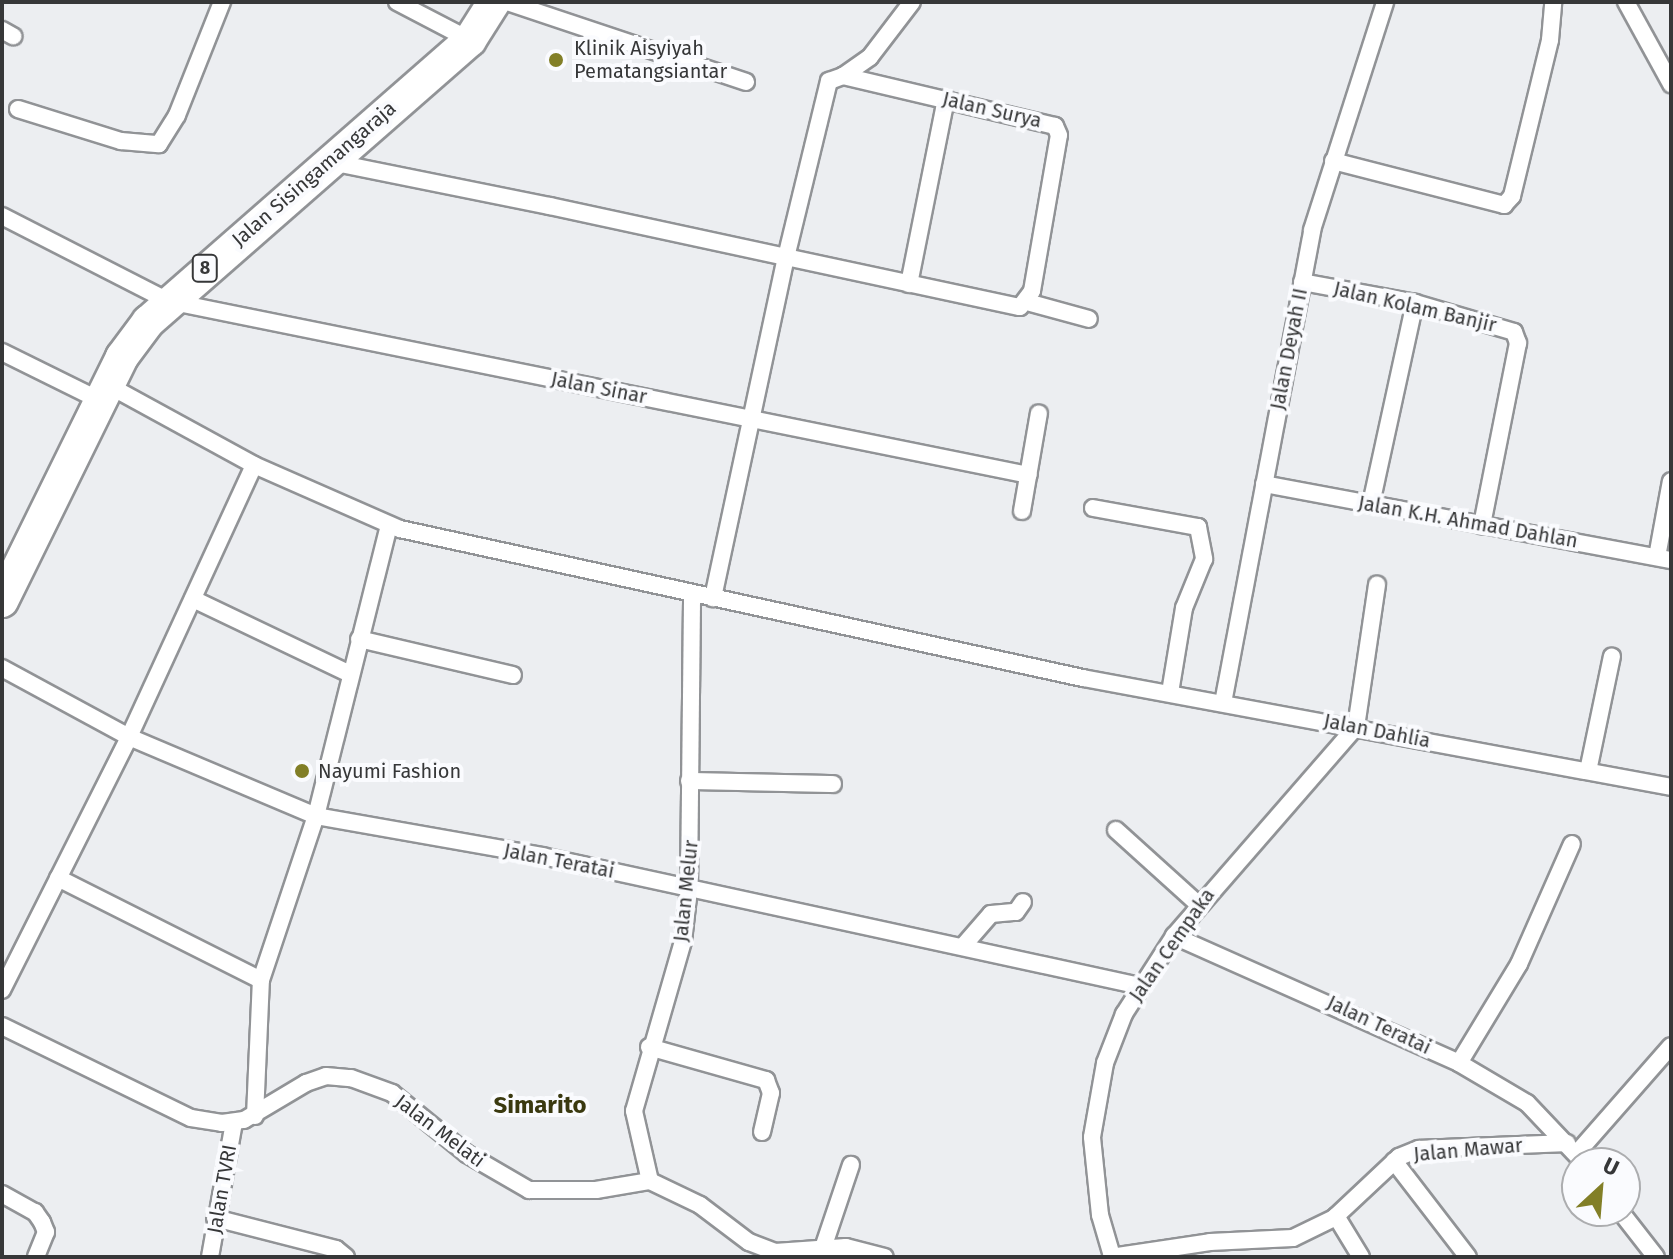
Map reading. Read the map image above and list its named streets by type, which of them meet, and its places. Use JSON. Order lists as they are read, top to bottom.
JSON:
{
  "streets": {
    "highway": ["Jalan Sisingamangaraja", "8"],
    "street": [
      "Jalan Surya",
      "Jalan Kolam Banjir",
      "Jalan Deyah II",
      "Jalan Sinar",
      "Jalan K.H. Ahmad Dahlan",
      "Jalan Dahlia",
      "Jalan Teratai",
      "Jalan Melur",
      "Jalan Cempaka",
      "Jalan Melati",
      "Jalan Mawar",
      "Jalan TVRI"
    ]
  },
  "crossings": [
    ["Jalan Sisingamangaraja", "Jalan Sinar"],
    ["Jalan Sisingamangaraja", "Jalan Dahlia"],
    ["Jalan Kolam Banjir", "Jalan Deyah II"],
    ["Jalan Kolam Banjir", "Jalan K.H. Ahmad Dahlan"],
    ["Jalan Deyah II", "Jalan K.H. Ahmad Dahlan"],
    ["Jalan Deyah II", "Jalan Dahlia"],
    ["Jalan Dahlia", "Jalan Melur"],
    ["Jalan Dahlia", "Jalan Cempaka"],
    ["Jalan Teratai", "Jalan Melur"],
    ["Jalan Teratai", "Jalan Cempaka"],
    ["Jalan Melur", "Jalan Melati"],
    ["Jalan Cempaka", "Jalan Mawar"],
    ["Jalan Melati", "Jalan TVRI"]
  ],
  "districts": ["Simarito"],
  "places": ["Klinik Aisyiyah Pematangsiantar", "Nayumi Fashion"],
  "north": "top right"
}
